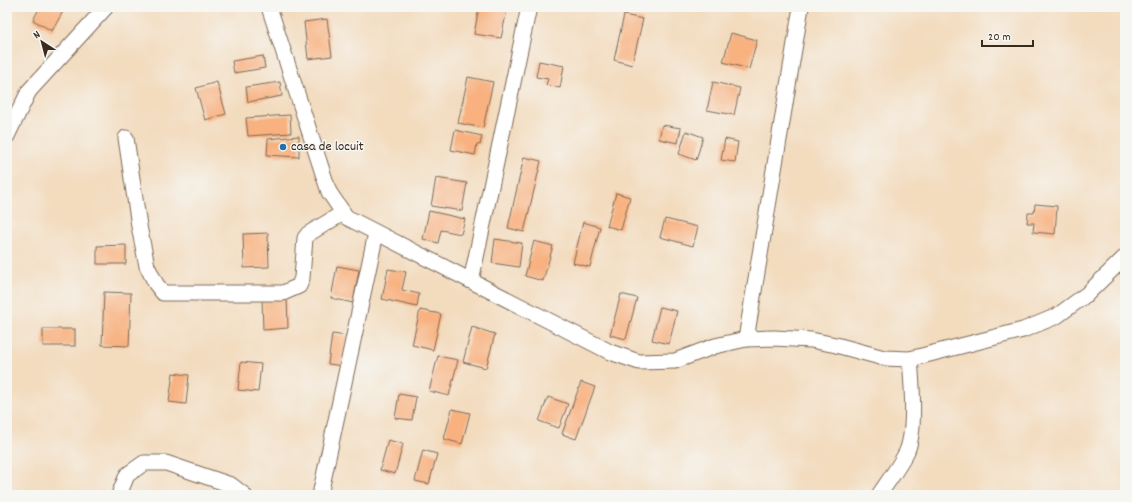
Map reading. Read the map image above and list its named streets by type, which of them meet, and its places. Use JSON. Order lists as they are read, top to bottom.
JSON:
{
  "places": ["casa de locuit"],
  "scale_bar": "20 m",
  "north": "top left"
}
